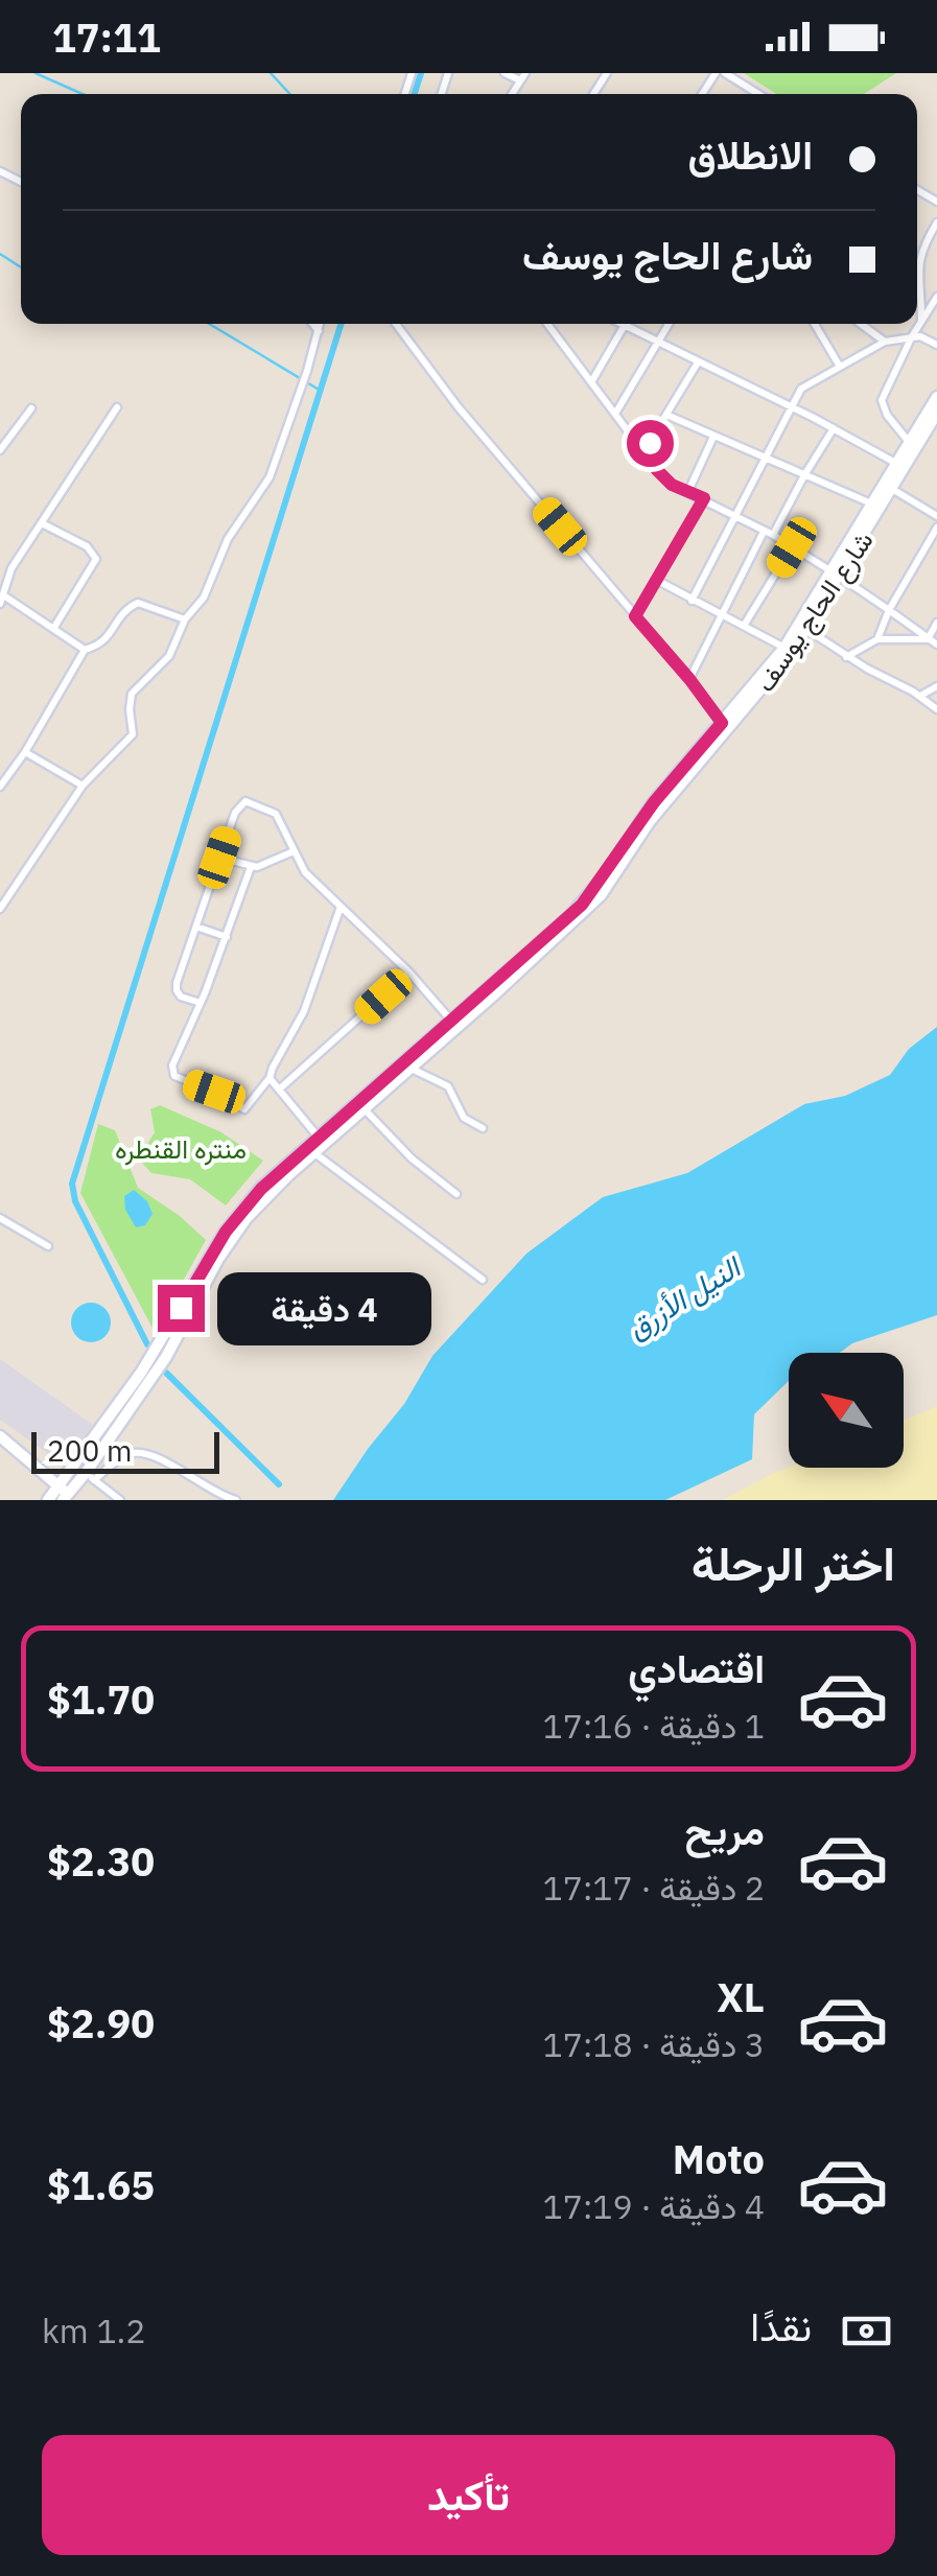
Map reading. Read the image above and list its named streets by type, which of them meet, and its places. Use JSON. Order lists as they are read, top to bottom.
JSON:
{
  "streets": {
    "main road": ["شارع الحاج يوسف"]
  },
  "water": ["النيل الأزرق"],
  "parks": ["منتره القنطره"],
  "scale_bar": "200 m",
  "north": "top left",
  "page": {
    "status": "17:11",
    "banner": ["الانطلاق", "شارع الحاج يوسف"],
    "bubble": "4 دقيقة",
    "scale": "200 m",
    "heading": "اختر الرحلة",
    "list": [
      {
        "name": "اقتصادي",
        "note": "1 دقيقة · 17:16",
        "value": "$1.70"
      },
      {
        "name": "مريح",
        "note": "2 دقيقة · 17:17",
        "value": "$2.30"
      },
      {
        "name": "XL",
        "note": "3 دقيقة · 17:18",
        "value": "$2.90"
      },
      {
        "name": "Moto",
        "note": "4 دقيقة · 17:19",
        "value": "$1.65"
      }
    ],
    "pay": ["نقدًا", "1.2 km"],
    "buttons": "تأكيد"
  }
}
